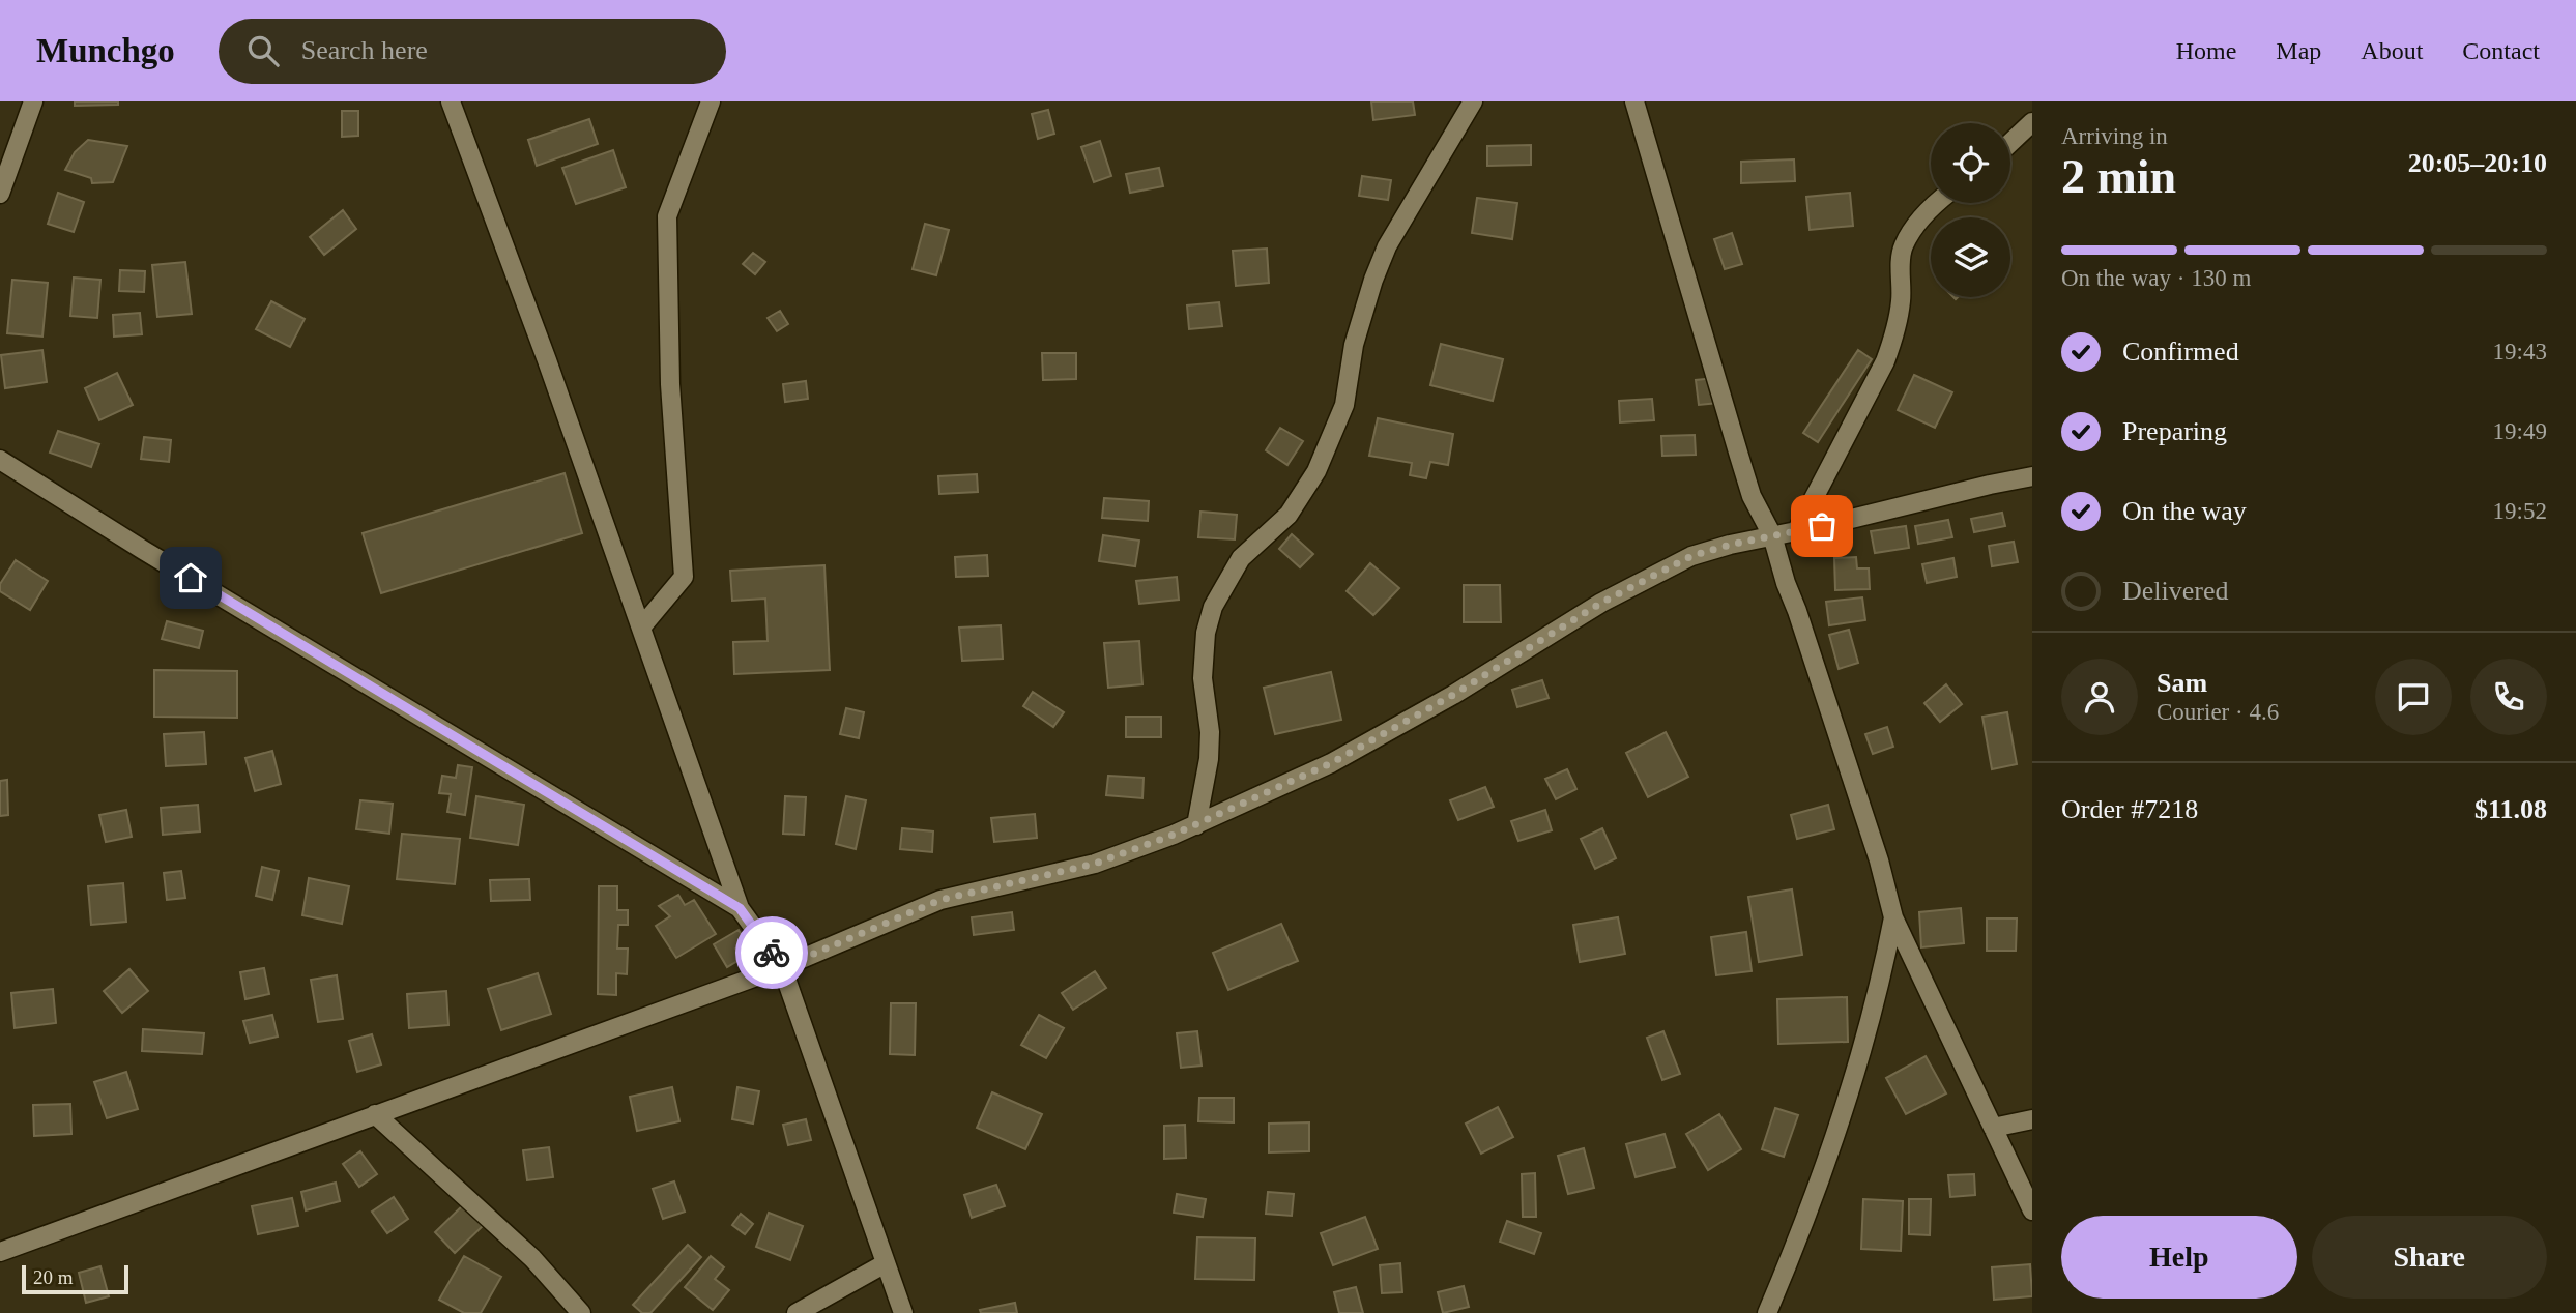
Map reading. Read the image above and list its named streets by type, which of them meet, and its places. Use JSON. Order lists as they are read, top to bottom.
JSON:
{
  "scale_bar": "20 m",
  "page": {
    "header": "Munchgo",
    "search": "Search here",
    "nav": [
      "Home",
      "Map",
      "About",
      "Contact"
    ],
    "heading": ["2 min", "Arriving in", "20:05–20:10"],
    "panel": [
      "Sam",
      "Courier · 4.6",
      "Order #7218",
      "$11.08"
    ],
    "bar": "On the way · 130 m",
    "list": [
      ["Confirmed", "19:43"],
      ["Preparing", "19:49"],
      ["On the way", "19:52"],
      "Delivered"
    ],
    "buttons": ["Help", "Share"],
    "scale": "20 m"
  }
}
